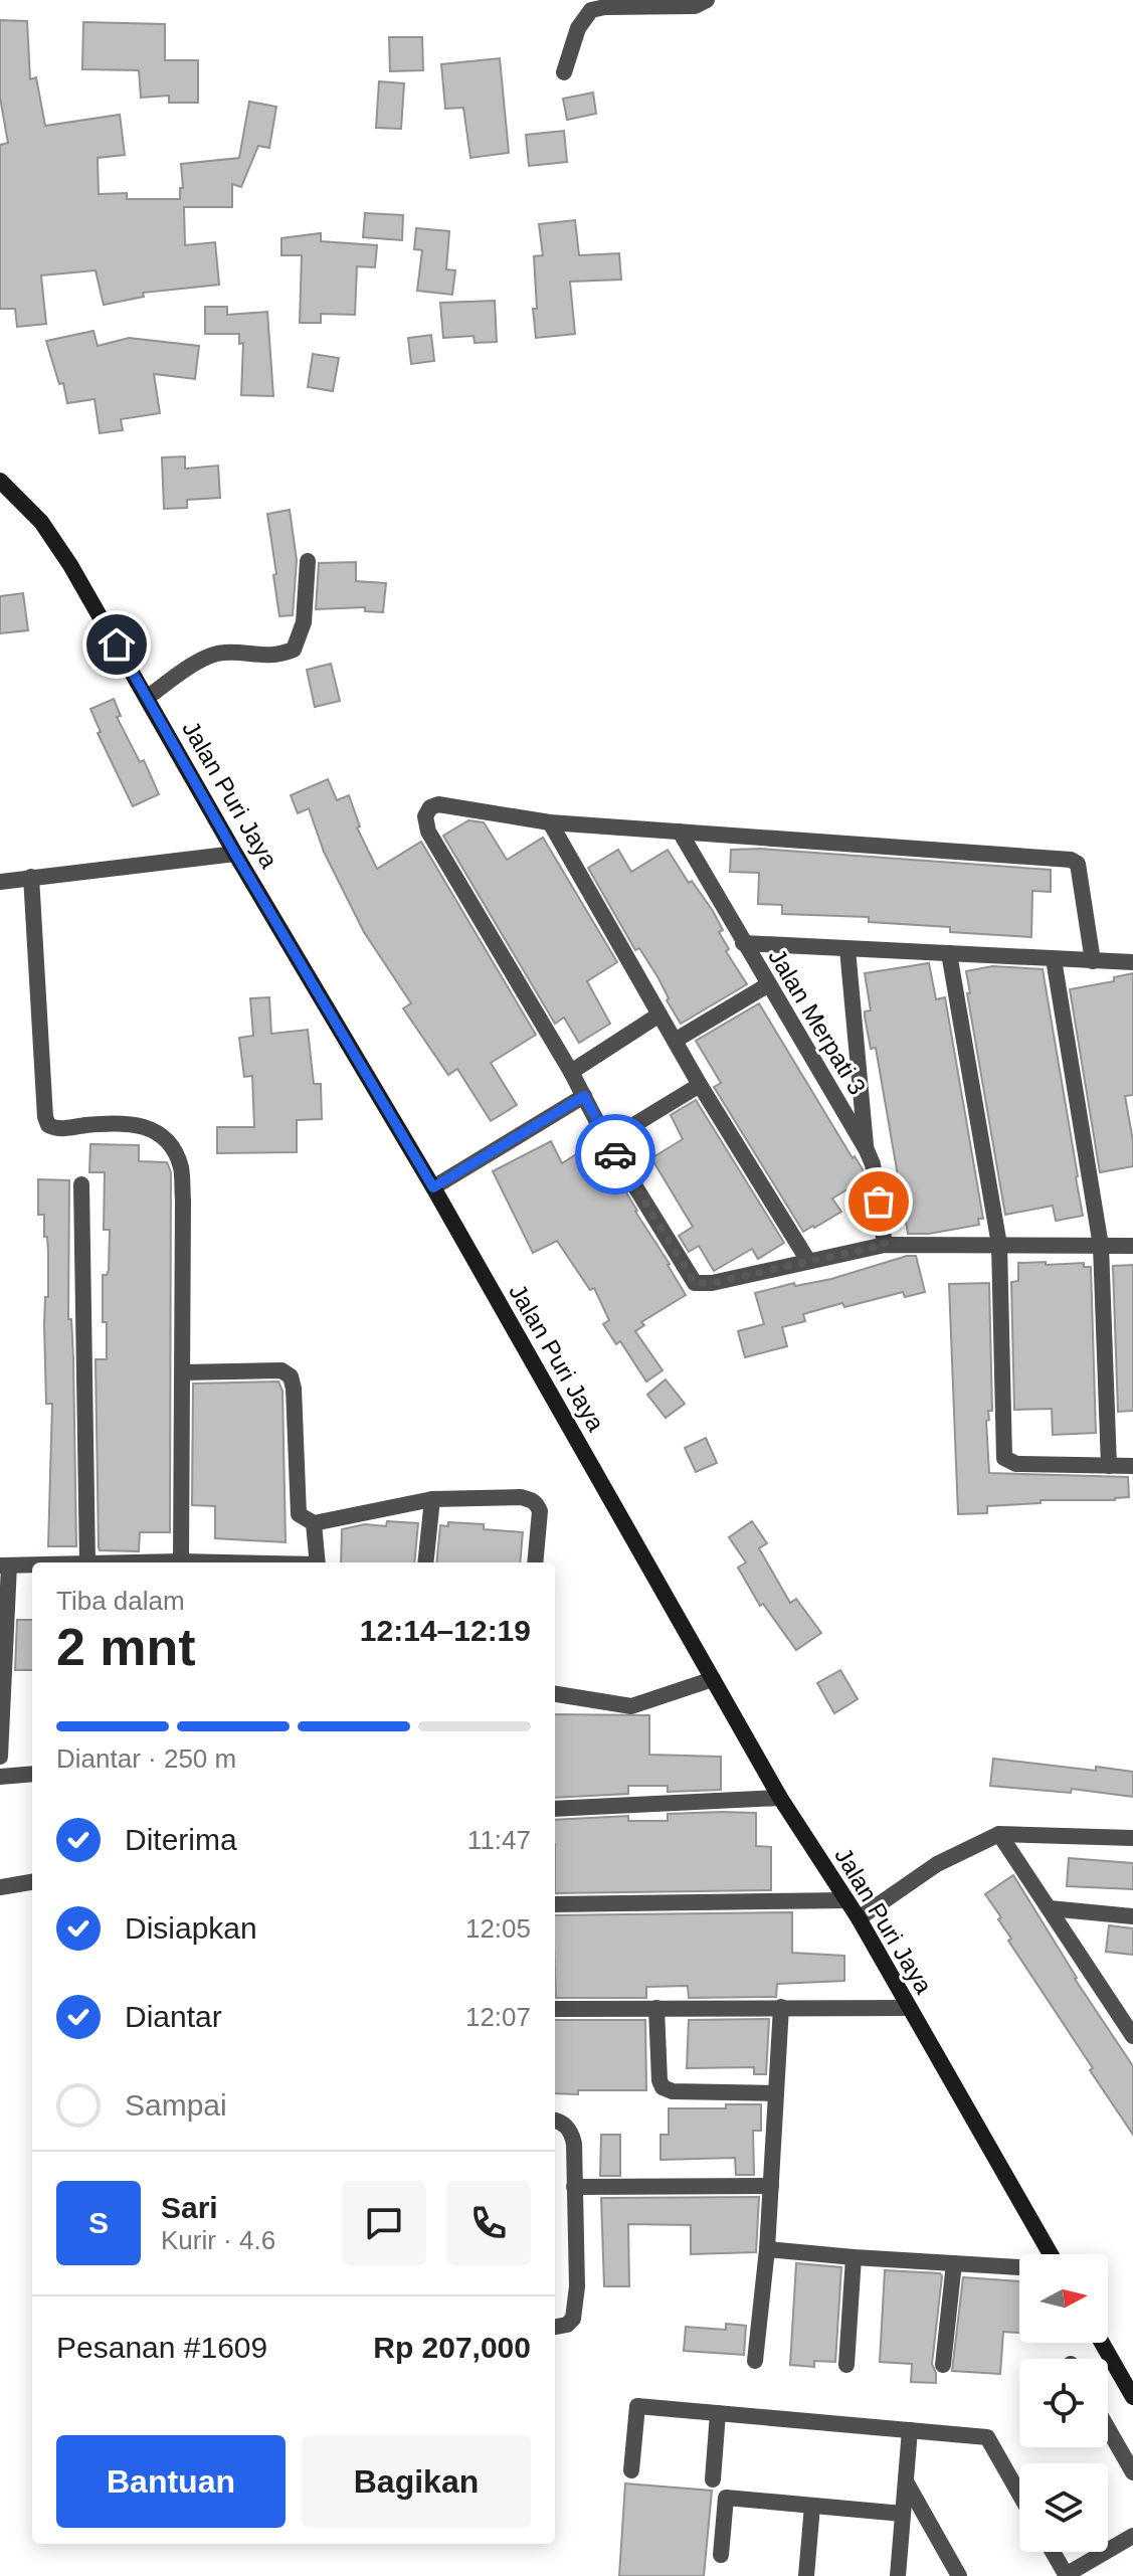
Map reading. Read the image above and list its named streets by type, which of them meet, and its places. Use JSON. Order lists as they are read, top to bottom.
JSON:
{
  "streets": {
    "street": ["Jalan Puri Jaya", "Jalan Merpati 3"]
  },
  "north": "right",
  "page": {
    "heading": ["2 mnt", "Tiba dalam", "12:14–12:19"],
    "panel": [
      "Sari",
      "Kurir · 4.6",
      "Pesanan #1609",
      "Rp 207,000"
    ],
    "bar": "Diantar · 250 m",
    "list": [
      ["Diterima", "11:47"],
      ["Disiapkan", "12:05"],
      ["Diantar", "12:07"],
      "Sampai"
    ],
    "round": "S",
    "buttons": ["Bantuan", "Bagikan"]
  }
}
